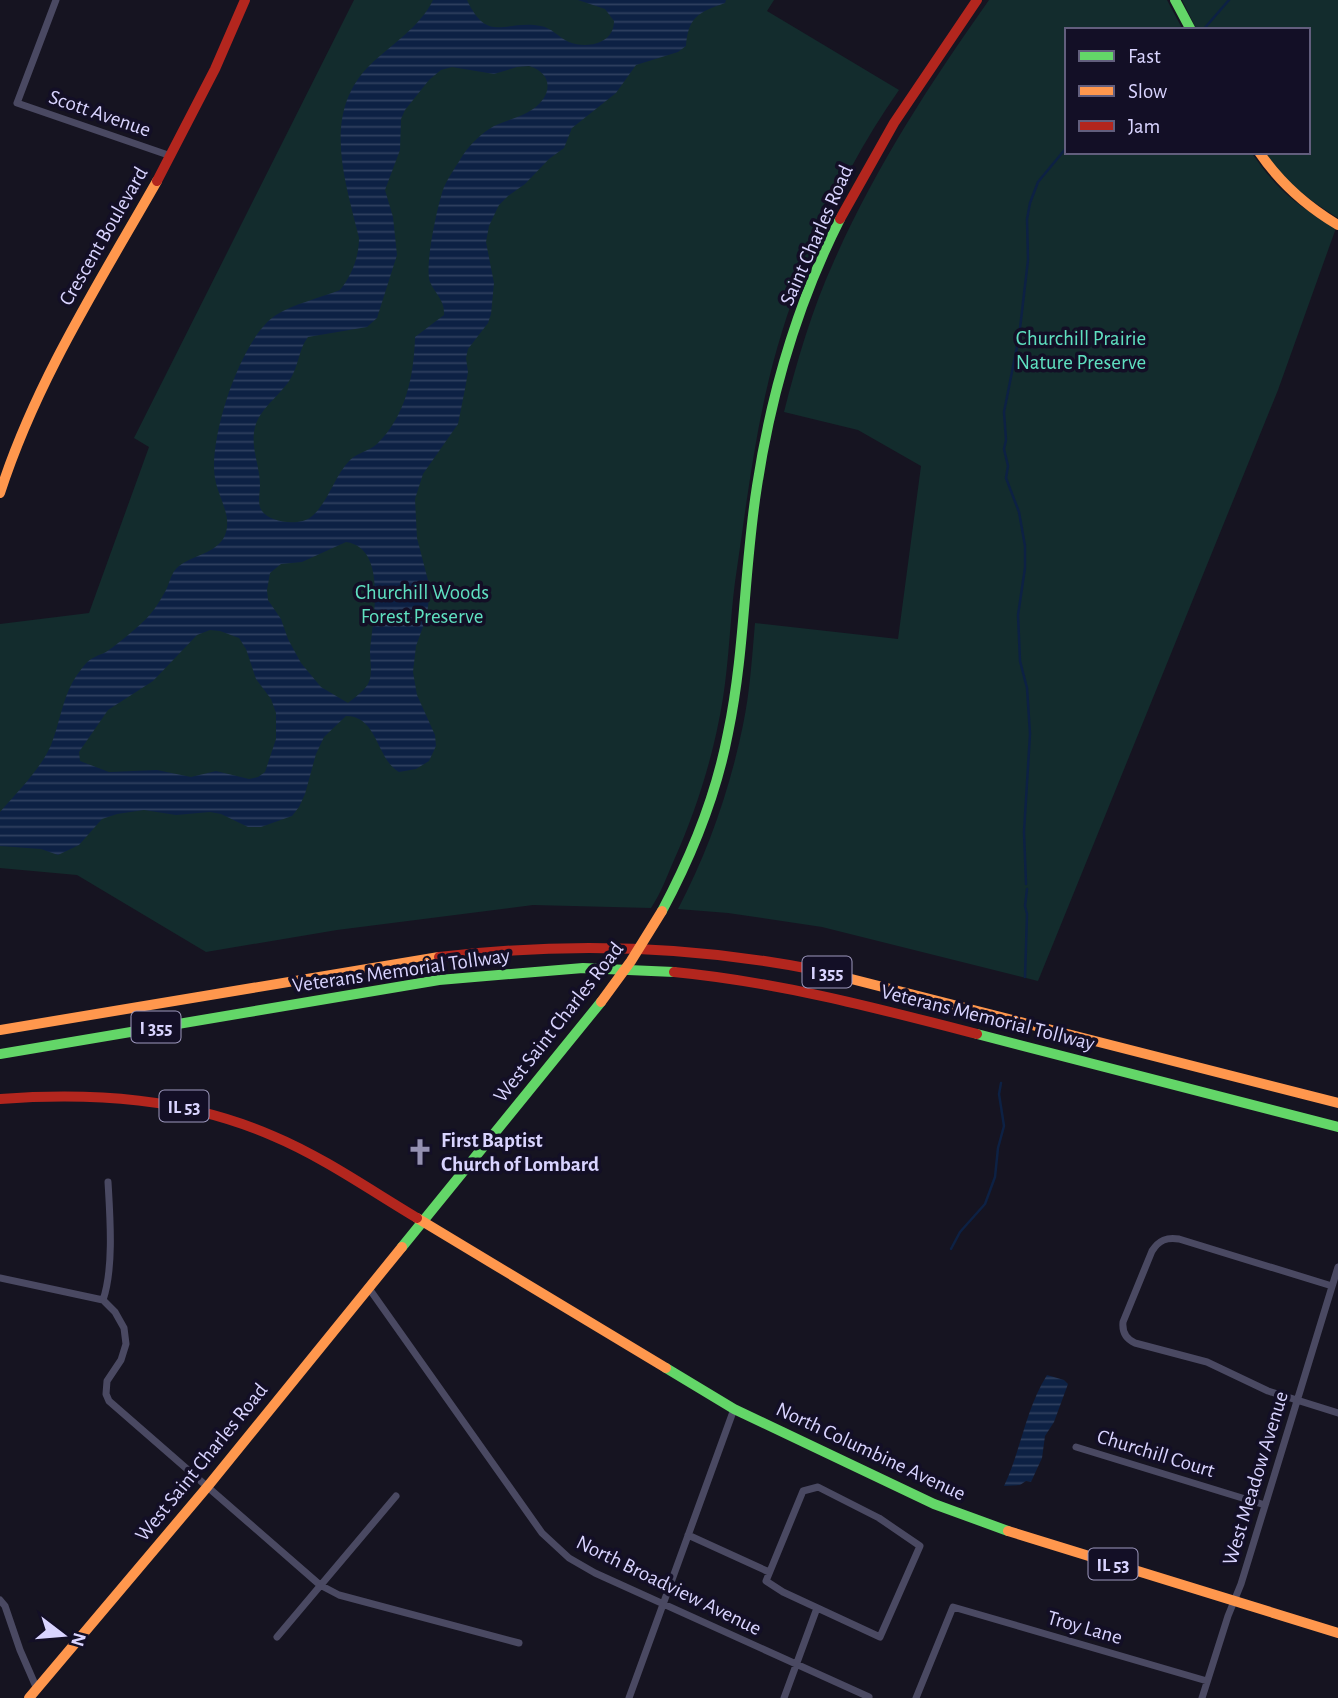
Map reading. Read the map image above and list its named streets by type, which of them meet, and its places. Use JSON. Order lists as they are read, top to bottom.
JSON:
{
  "streets": {
    "main road": [
      "Saint Charles Road",
      "Crescent Boulevard",
      "Veterans Memorial Tollway",
      "I 355",
      "West Saint Charles Road",
      "IL 53",
      "North Columbine Avenue"
    ],
    "street": [
      "Scott Avenue",
      "Churchill Court",
      "West Meadow Avenue",
      "North Broadview Avenue",
      "Troy Lane"
    ]
  },
  "crossings": [
    ["Scott Avenue", "Crescent Boulevard"],
    ["Saint Charles Road", "West Saint Charles Road"],
    ["West Saint Charles Road", "IL 53"],
    ["West Saint Charles Road", "North Columbine Avenue"],
    ["West Saint Charles Road", "North Broadview Avenue"],
    ["IL 53", "North Columbine Avenue"],
    ["North Columbine Avenue", "West Meadow Avenue"],
    ["Churchill Court", "West Meadow Avenue"],
    ["West Meadow Avenue", "Troy Lane"]
  ],
  "parks": ["Churchill Prairie Nature Preserve", "Churchill Woods Forest Preserve"],
  "places": {
    "church": ["First Baptist Church of Lombard"]
  },
  "legend": ["Fast", "Slow", "Jam"],
  "north": "right"
}
